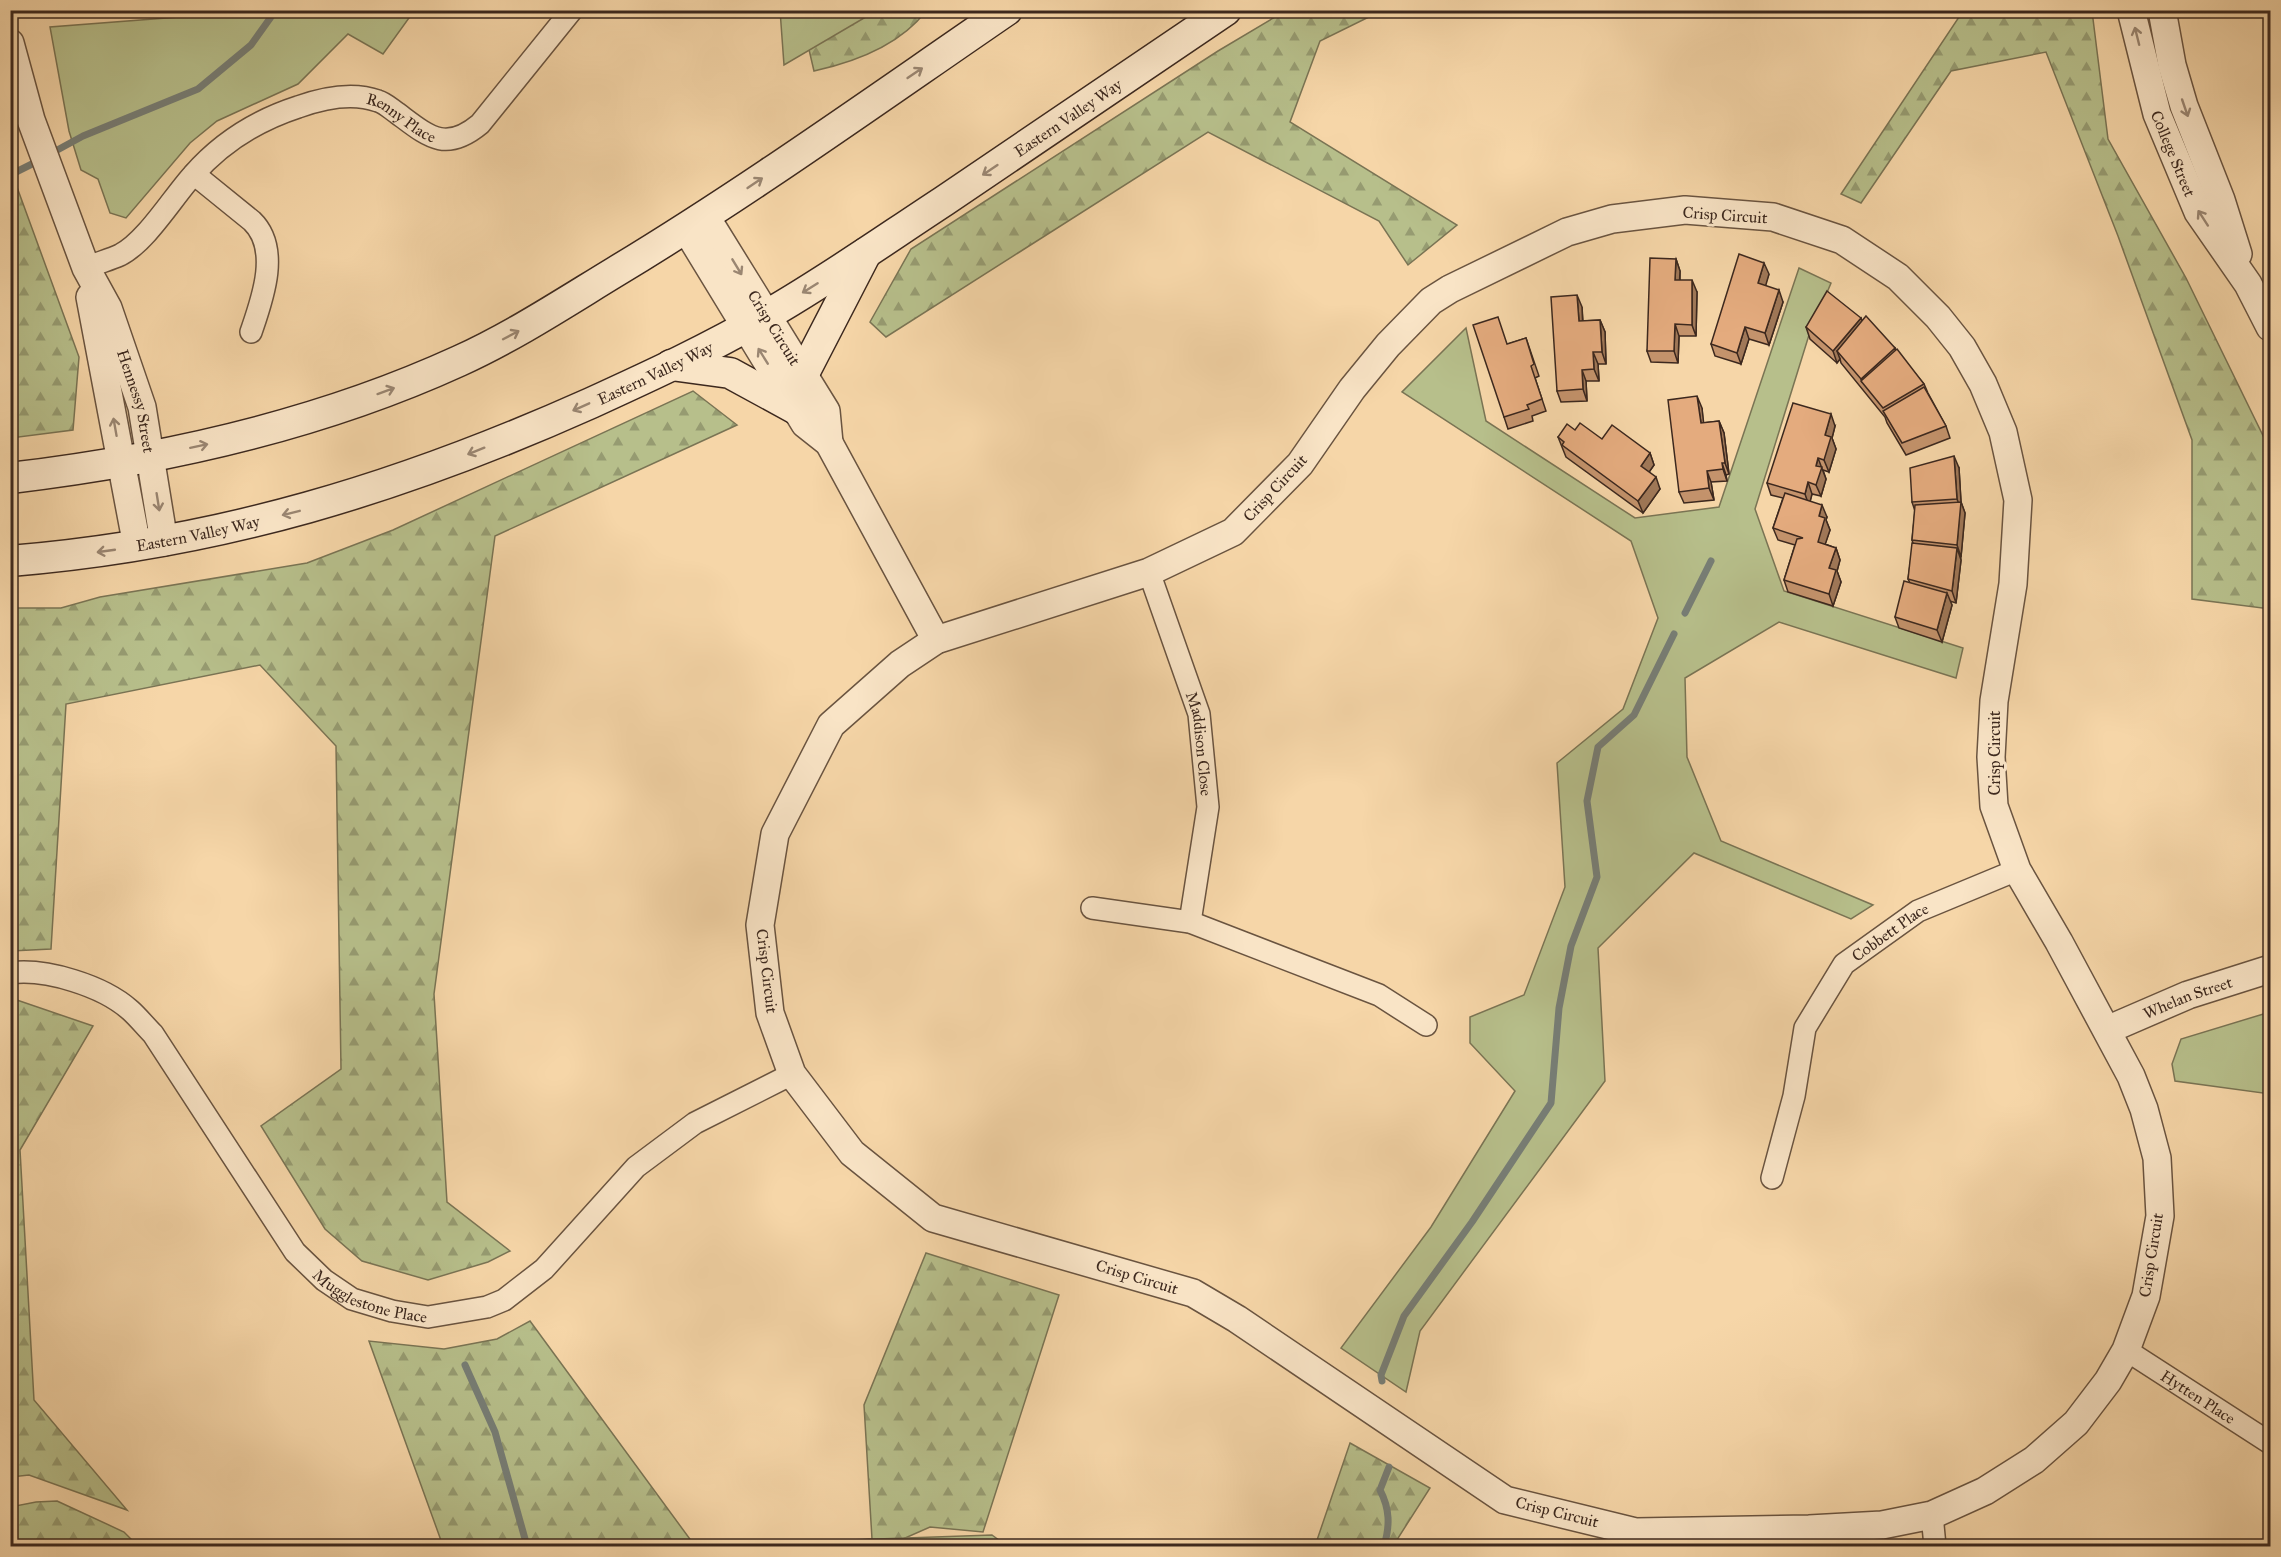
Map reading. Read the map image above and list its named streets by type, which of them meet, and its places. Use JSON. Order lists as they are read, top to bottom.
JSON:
{
  "streets": {
    "main road": ["Eastern Valley Way"],
    "street": [
      "Renny Place",
      "College Street",
      "Crisp Circuit",
      "Hennessy Street",
      "Maddison Close",
      "Cobbett Place",
      "Whelan Street",
      "Mugglestone Place",
      "Hytten Place"
    ]
  },
  "crossings": [
    ["Eastern Valley Way", "Crisp Circuit"],
    ["Eastern Valley Way", "Hennessy Street"],
    ["Renny Place", "Hennessy Street"],
    ["Crisp Circuit", "Maddison Close"],
    ["Crisp Circuit", "Cobbett Place"],
    ["Crisp Circuit", "Whelan Street"],
    ["Crisp Circuit", "Mugglestone Place"],
    ["Crisp Circuit", "Hytten Place"]
  ]
}
